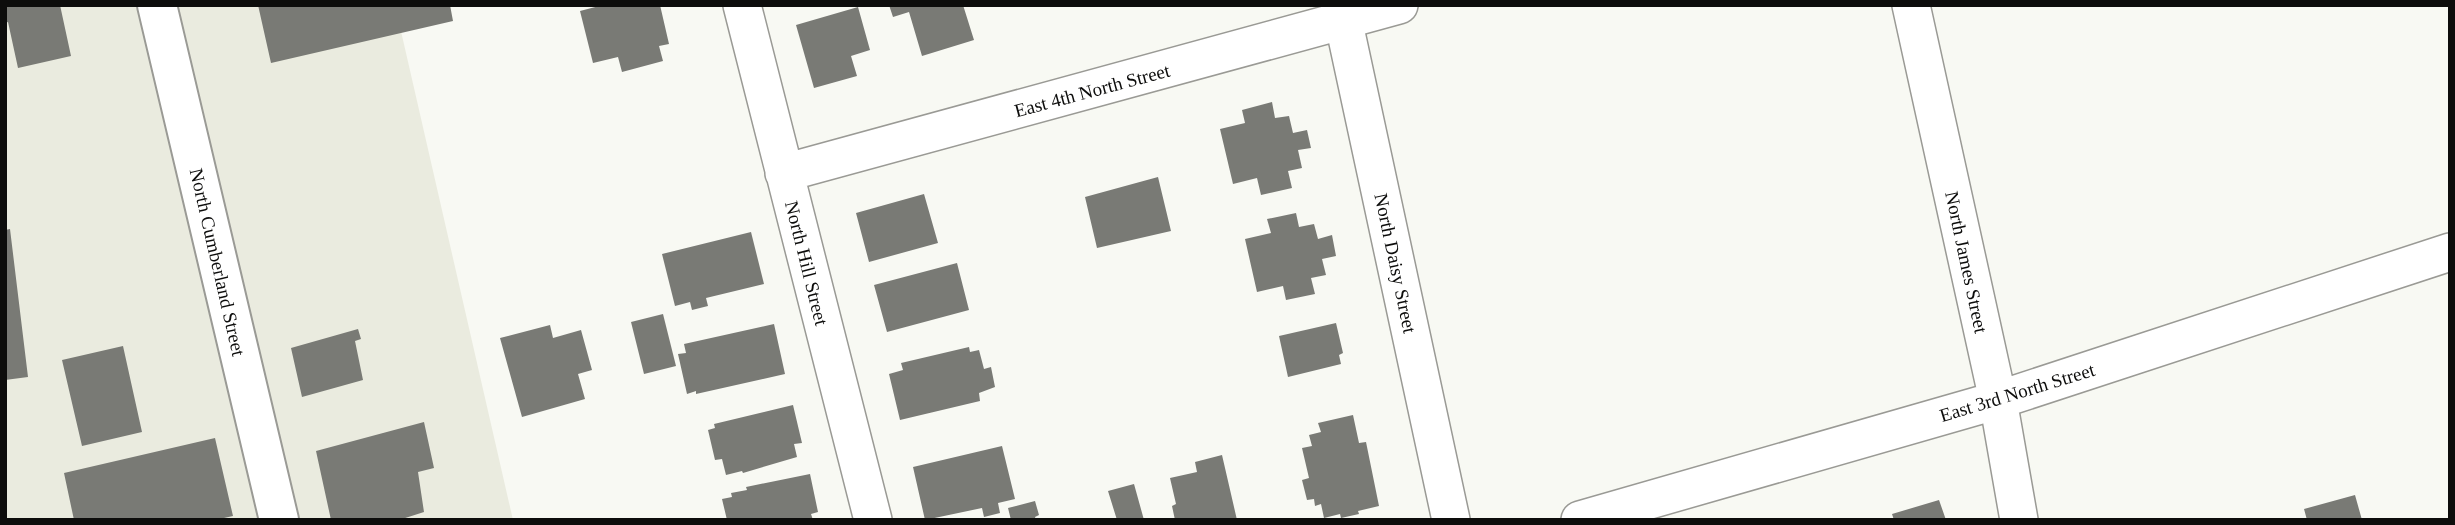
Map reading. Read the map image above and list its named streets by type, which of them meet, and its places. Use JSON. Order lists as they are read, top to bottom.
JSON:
{
  "streets": {
    "main road": ["North Cumberland Street"],
    "street": [
      "East 4th North Street",
      "North James Street",
      "North Hill Street",
      "North Daisy Street",
      "East 3rd North Street"
    ]
  },
  "crossings": [
    ["East 4th North Street", "North Hill Street"],
    ["East 4th North Street", "North Daisy Street"],
    ["North James Street", "East 3rd North Street"]
  ]
}
